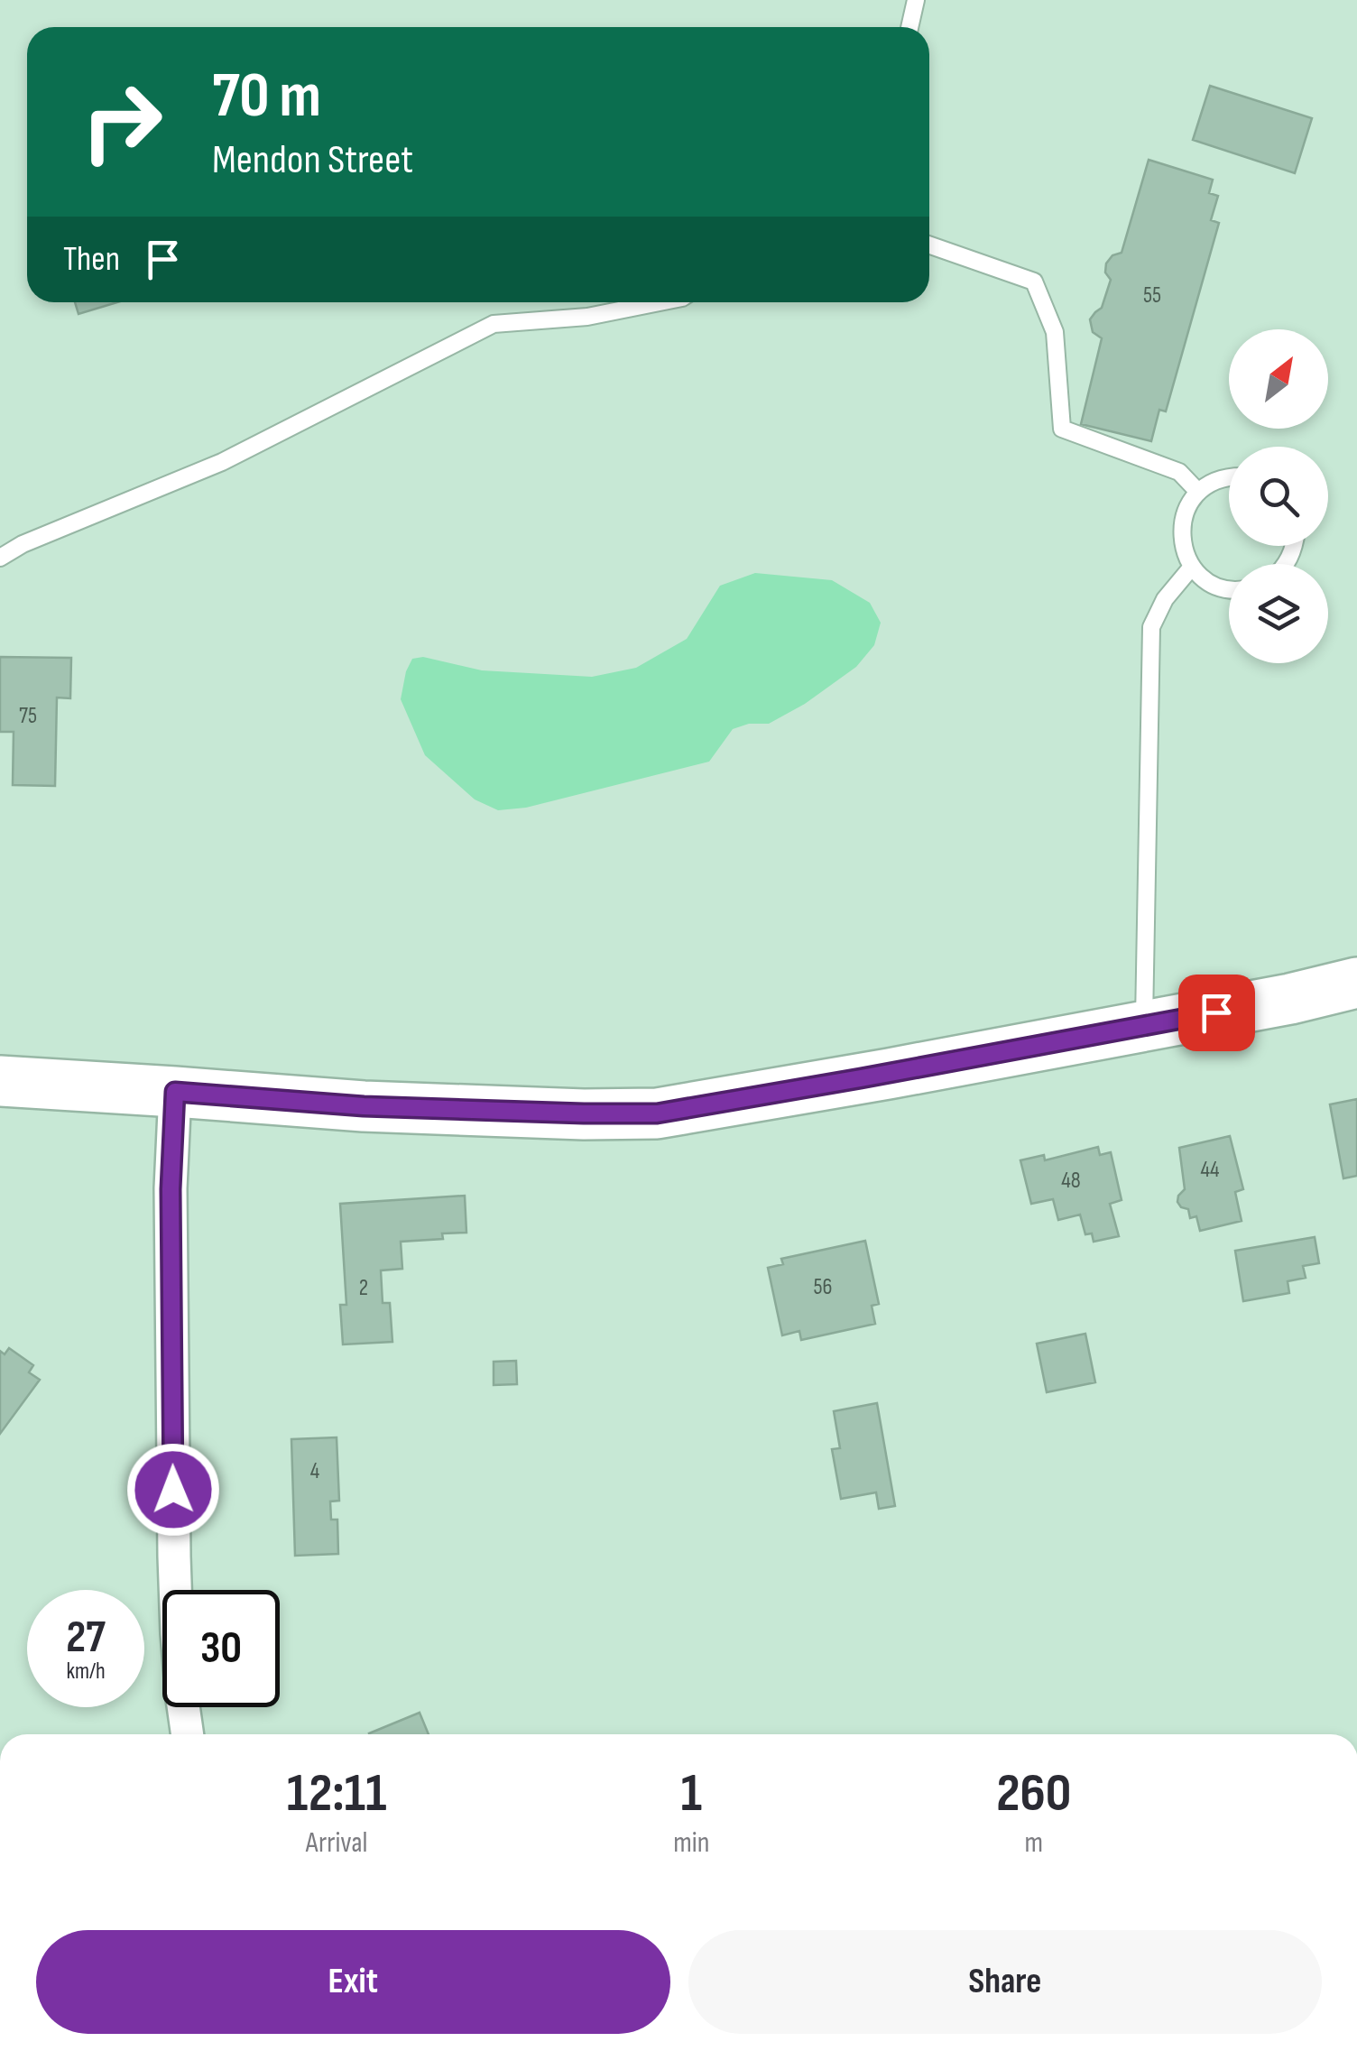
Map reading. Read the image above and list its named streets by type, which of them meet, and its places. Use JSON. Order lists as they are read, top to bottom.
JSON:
{
  "house_numbers": [
    "55",
    "75",
    "44",
    "48",
    "56",
    "2",
    "4"
  ],
  "north": "top right",
  "page": {
    "turn": ["70 m", "Mendon Street"],
    "then": "Then",
    "speed": "27 km/h",
    "limit": "30",
    "eta": [
      "12:11",
      "Arrival",
      "1",
      "min",
      "260",
      "m"
    ],
    "buttons": ["Exit", "Share"]
  }
}
